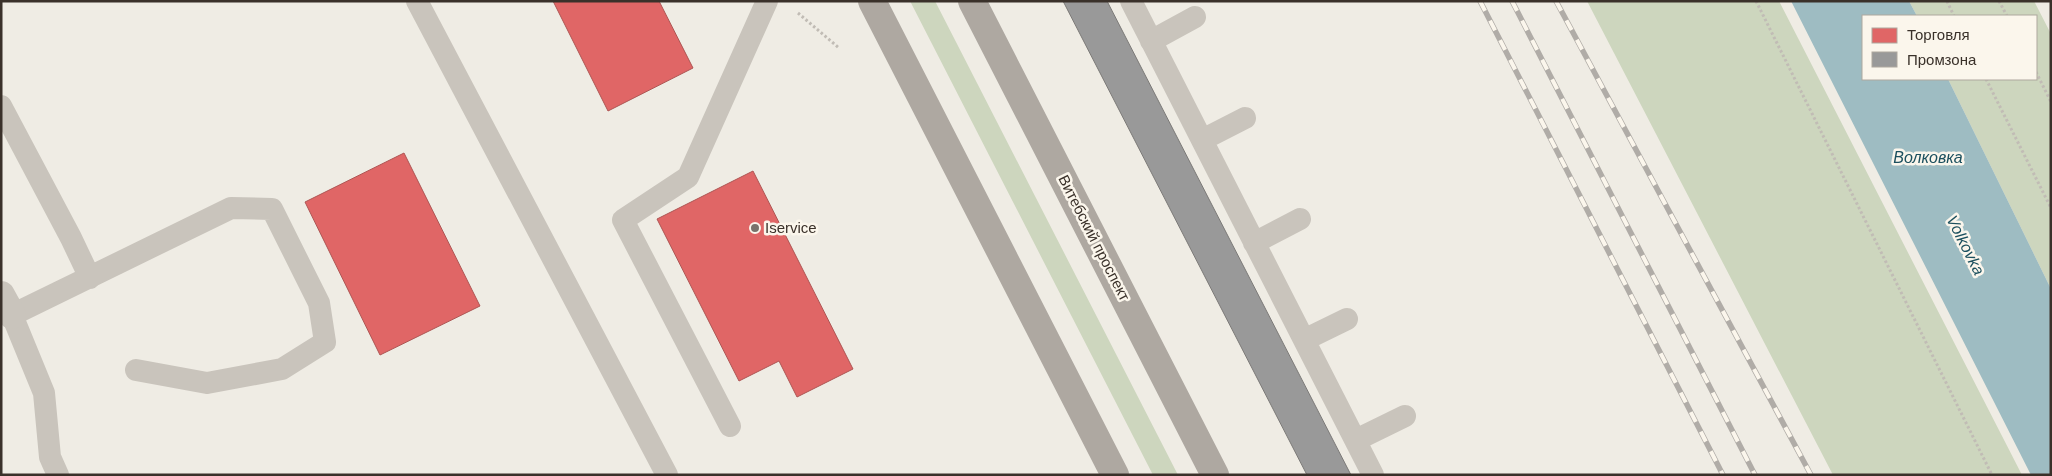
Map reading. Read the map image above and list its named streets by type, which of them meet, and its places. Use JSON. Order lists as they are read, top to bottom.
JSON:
{
  "streets": {
    "main road": ["Витебский проспект"]
  },
  "water": ["Волковка", "Volkovka"],
  "places": ["Iservice"],
  "legend": ["Торговля", "Промзона"]
}
